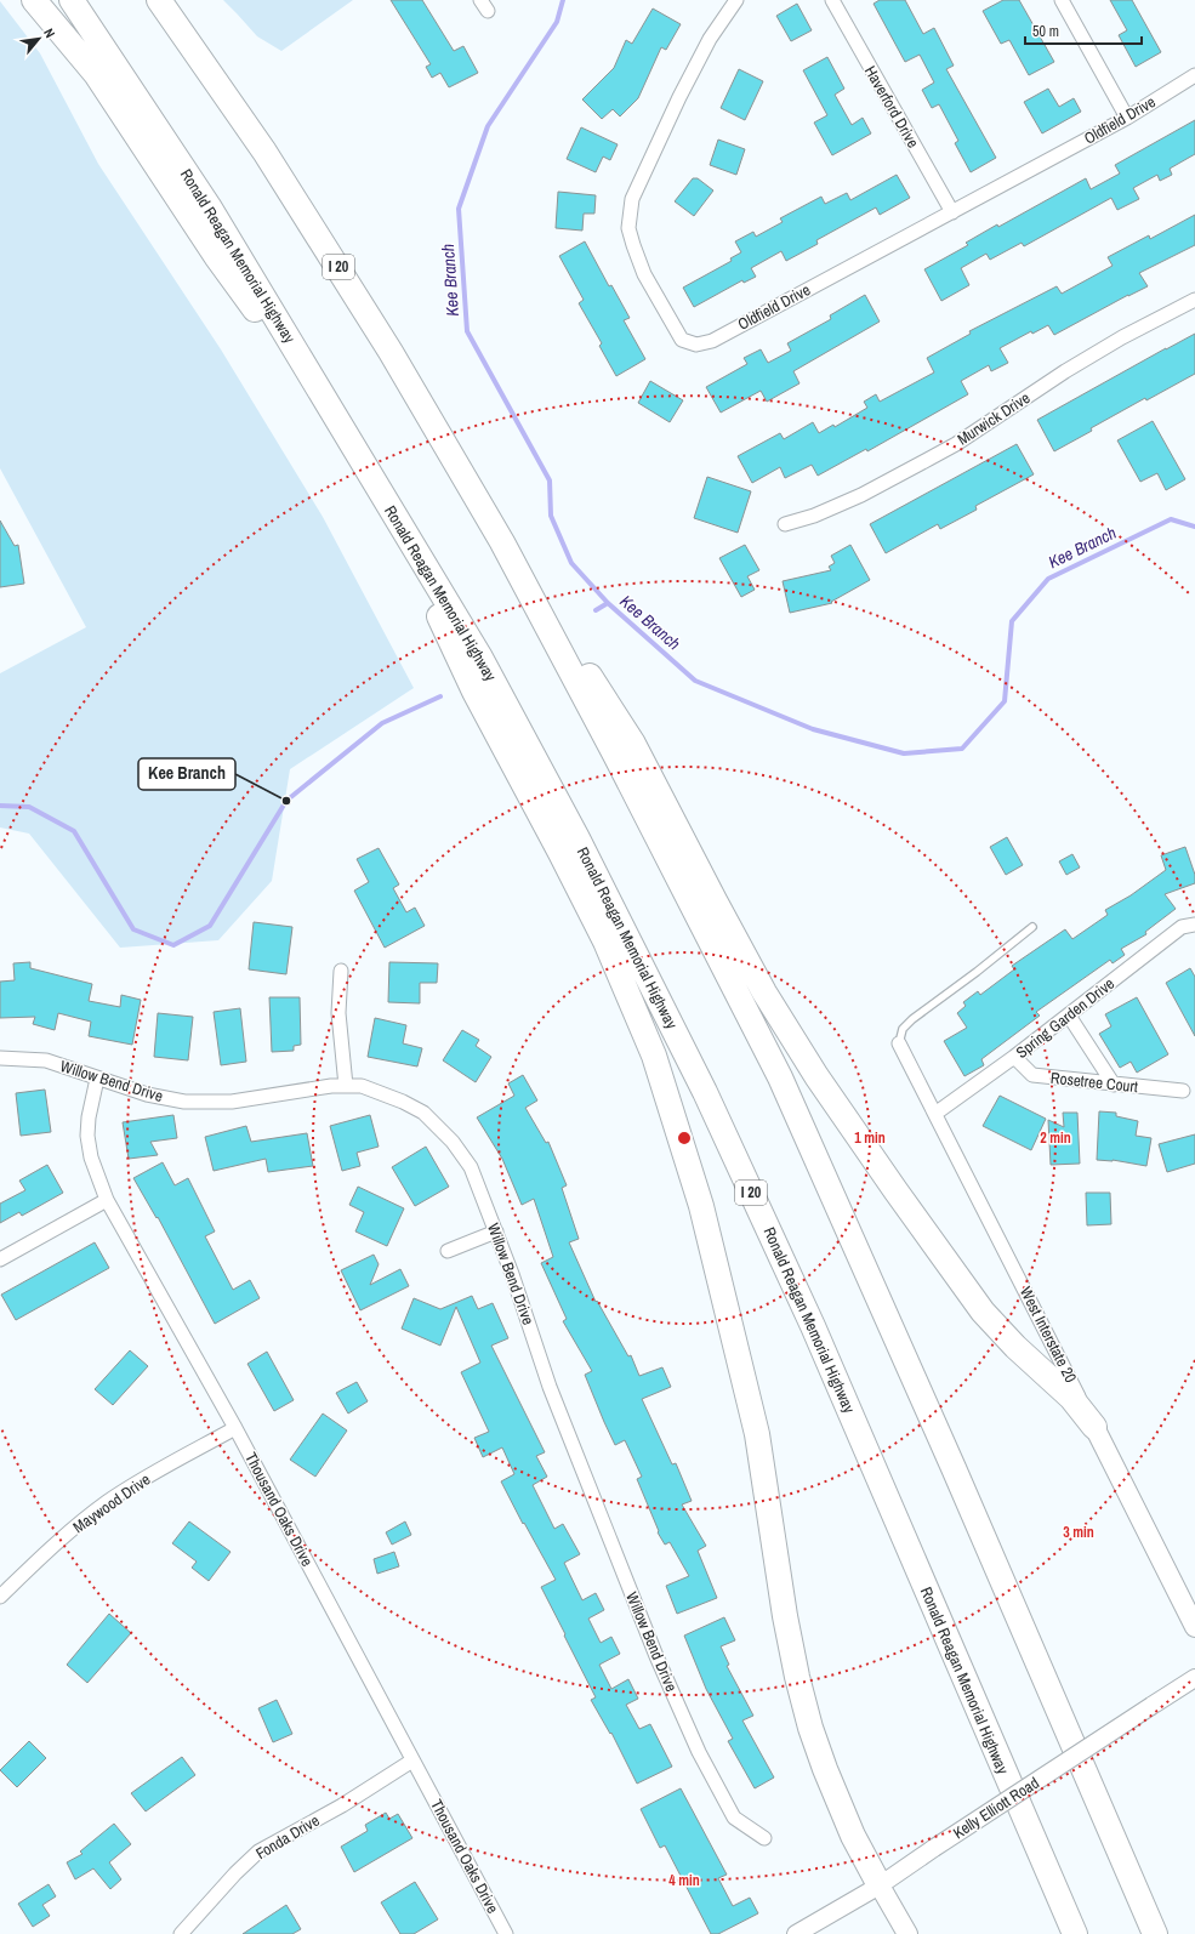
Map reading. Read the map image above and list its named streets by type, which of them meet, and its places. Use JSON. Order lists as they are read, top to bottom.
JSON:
{
  "streets": {
    "highway": ["Ronald Reagan Memorial Highway", "I 20"],
    "main road": ["West Interstate 20"],
    "street": [
      "Haverford Drive",
      "Oldfield Drive",
      "Murwick Drive",
      "Spring Garden Drive",
      "Willow Bend Drive",
      "Rosetree Court",
      "Maywood Drive",
      "Thousand Oaks Drive",
      "Kelly Elliott Road",
      "Fonda Drive"
    ]
  },
  "crossings": [
    ["Haverford Drive", "Oldfield Drive"],
    ["Spring Garden Drive", "Rosetree Court"],
    ["Spring Garden Drive", "West Interstate 20"],
    ["Willow Bend Drive", "Thousand Oaks Drive"],
    ["Maywood Drive", "Thousand Oaks Drive"],
    ["Thousand Oaks Drive", "Fonda Drive"]
  ],
  "water": ["Kee Branch"],
  "places": ["Kee Branch"],
  "scale_bar": "50 m",
  "north": "top right",
  "rings": [
    "1 min",
    "2 min",
    "3 min",
    "4 min"
  ]
}
